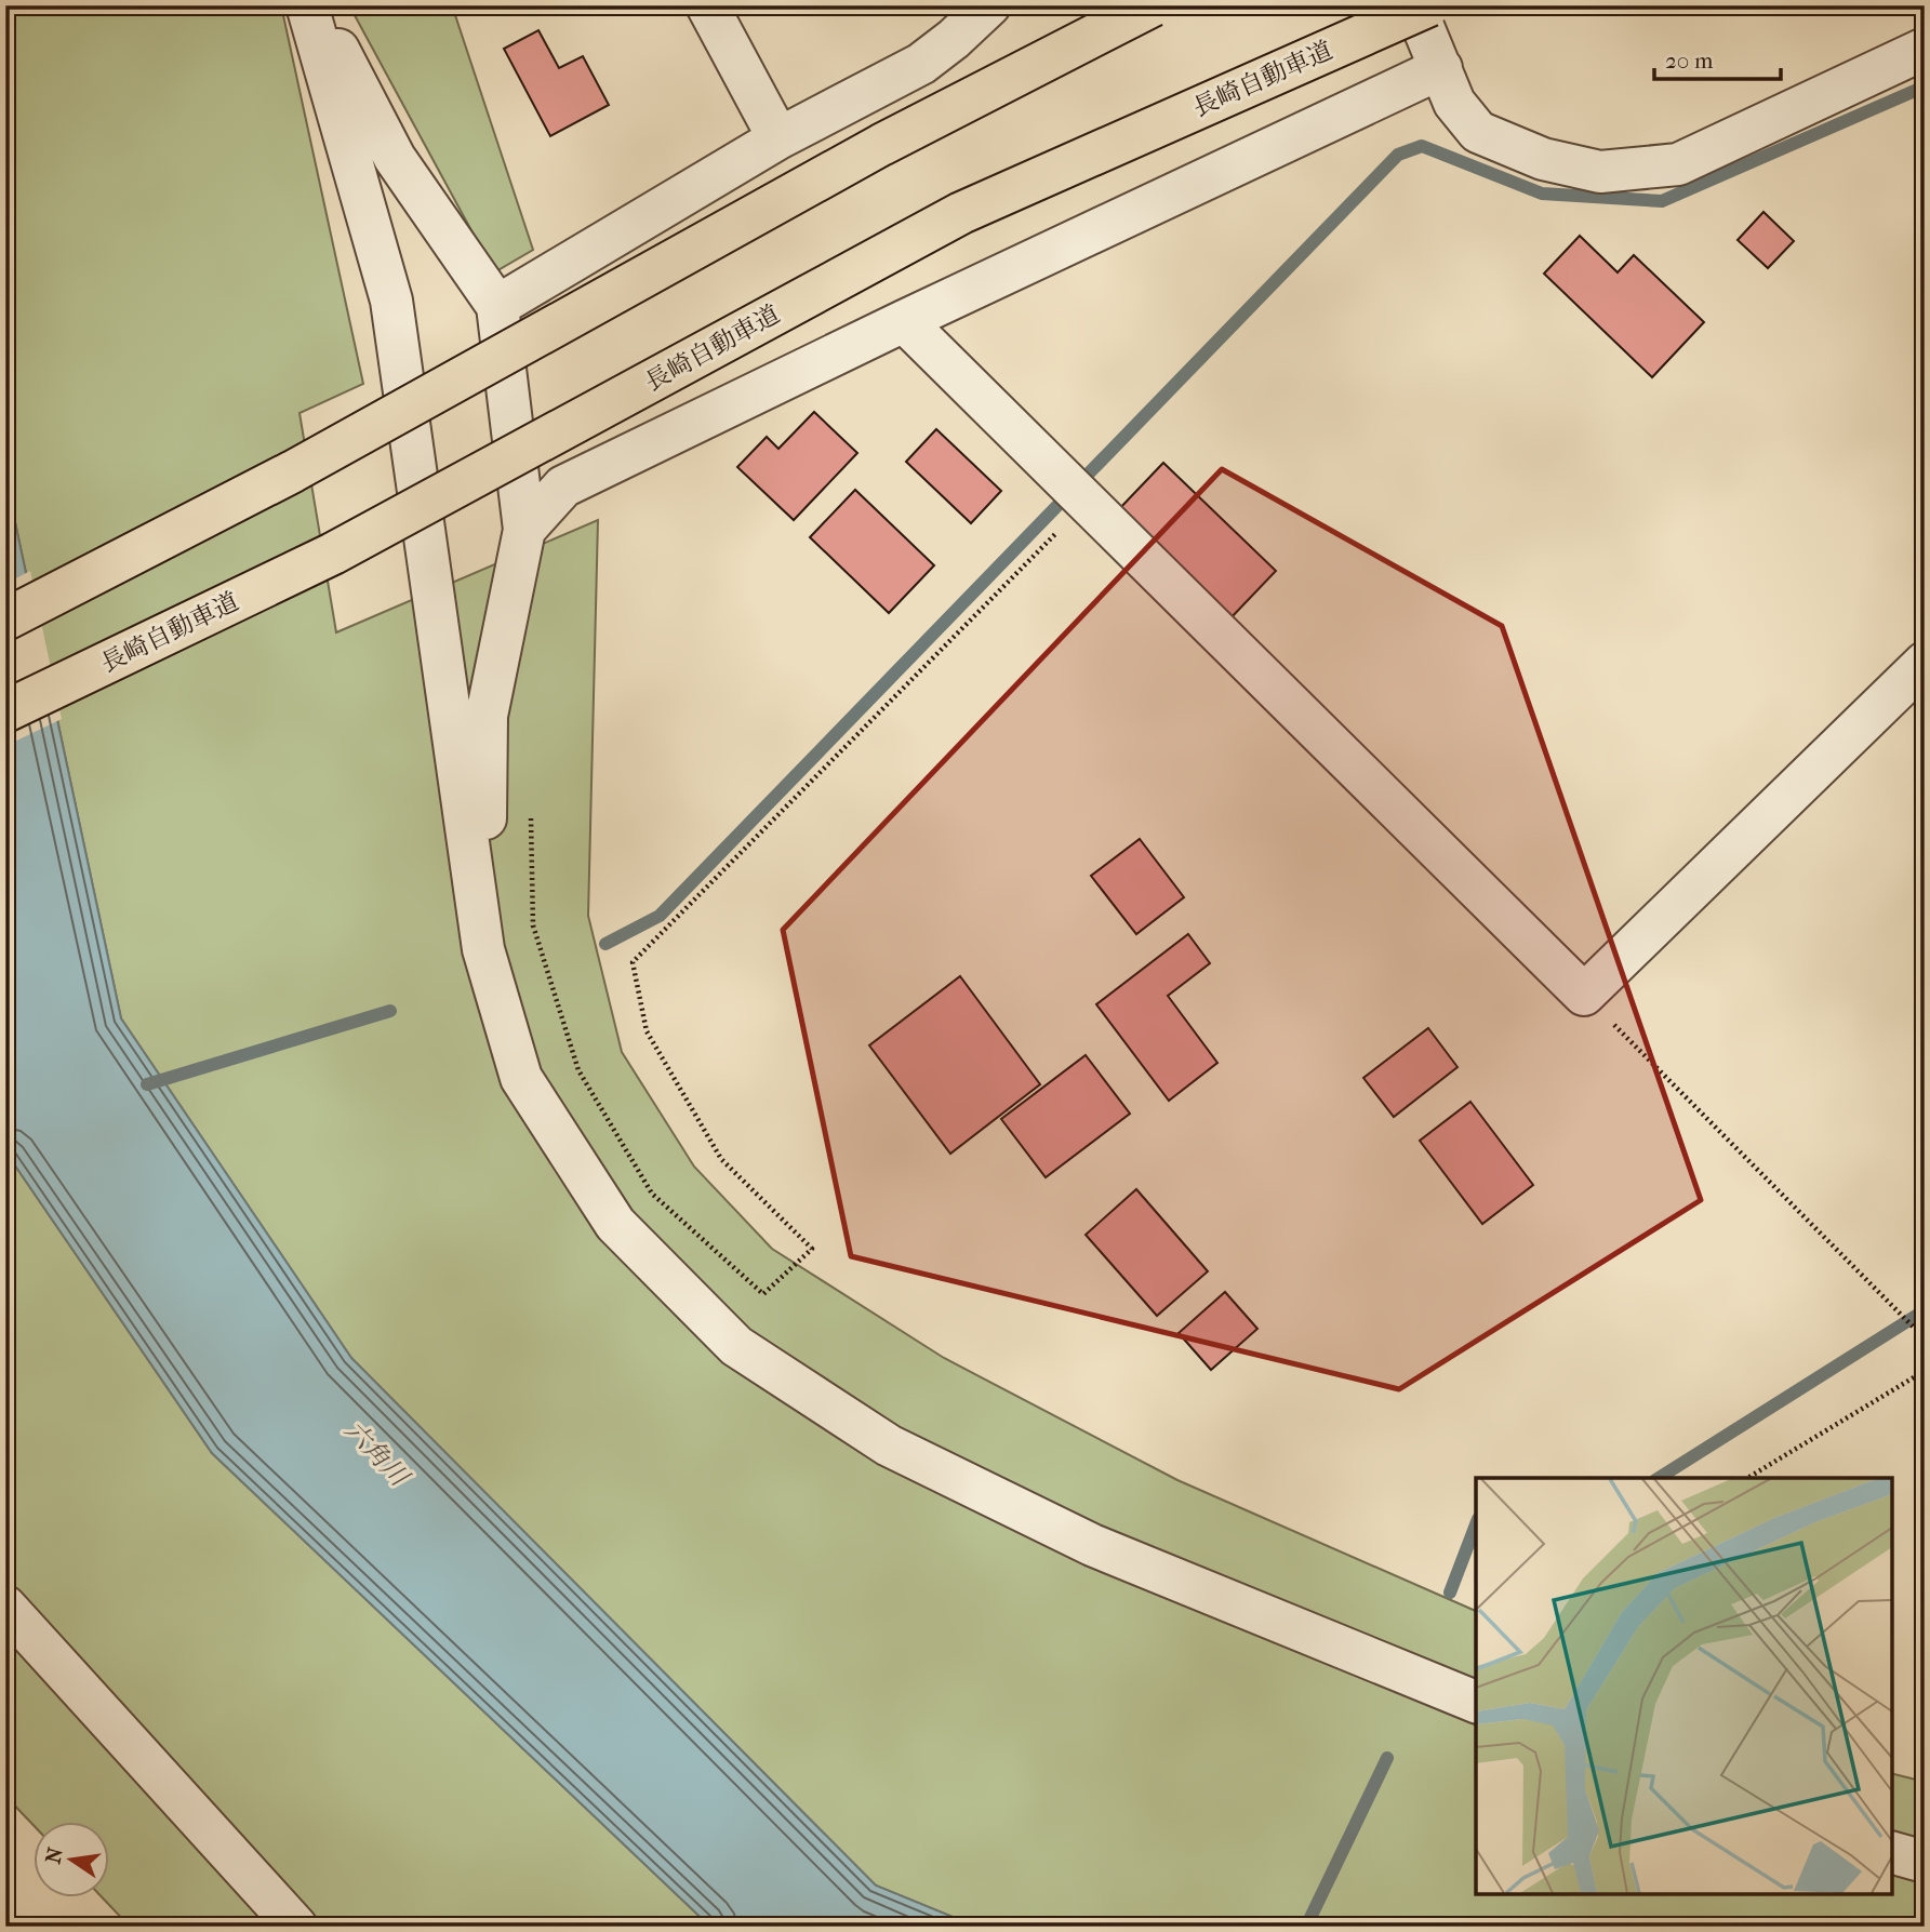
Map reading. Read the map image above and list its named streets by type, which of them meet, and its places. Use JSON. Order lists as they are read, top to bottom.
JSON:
{
  "streets": {
    "highway": ["長崎自動車道"]
  },
  "water": ["六角川"],
  "scale_bar": "20 m",
  "north": "left"
}
